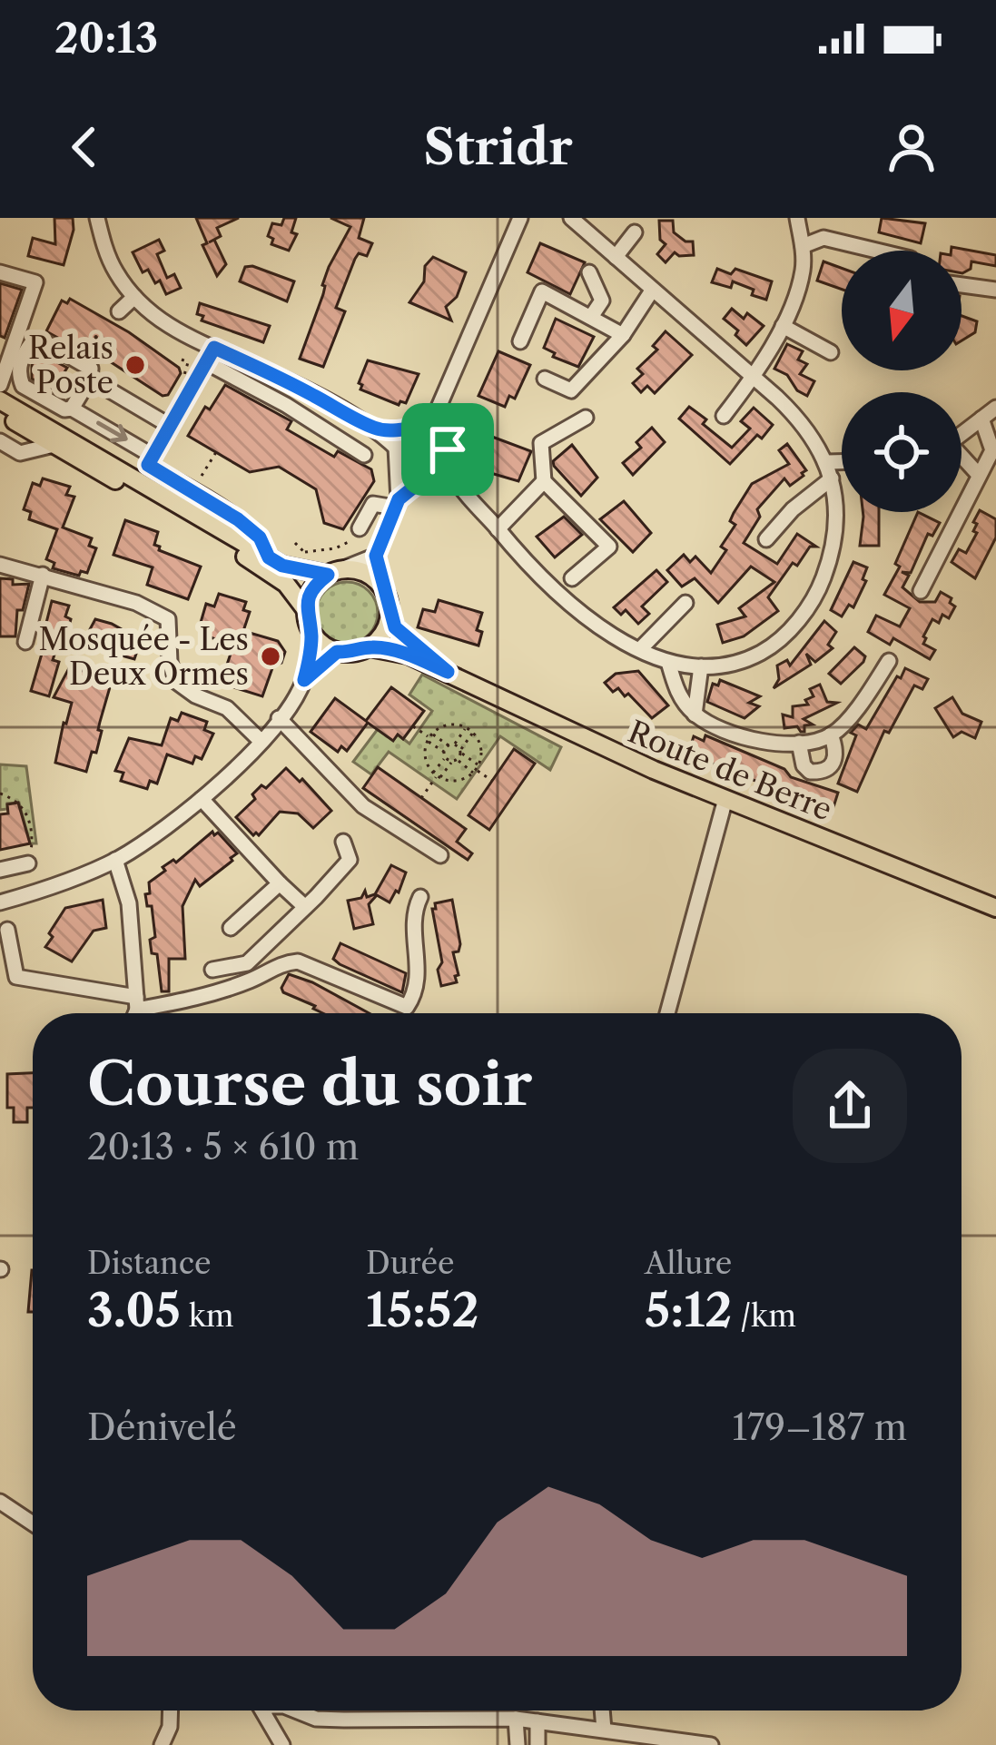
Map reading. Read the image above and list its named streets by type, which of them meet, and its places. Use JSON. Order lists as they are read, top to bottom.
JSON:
{
  "streets": {
    "main road": ["Route de Berre"]
  },
  "places": ["Relais Poste", "Mosquée - Les Deux Ormes"],
  "north": "bottom",
  "page": {
    "status": "20:13",
    "header": "Stridr",
    "heading": ["Course du soir", "20:13 · 5 × 610 m"],
    "stats": [
      ["Distance", "3.05 km"],
      ["Durée", "15:52"],
      ["Allure", "5:12 /km"]
    ],
    "chart": ["Dénivelé", "179–187 m"]
  }
}
